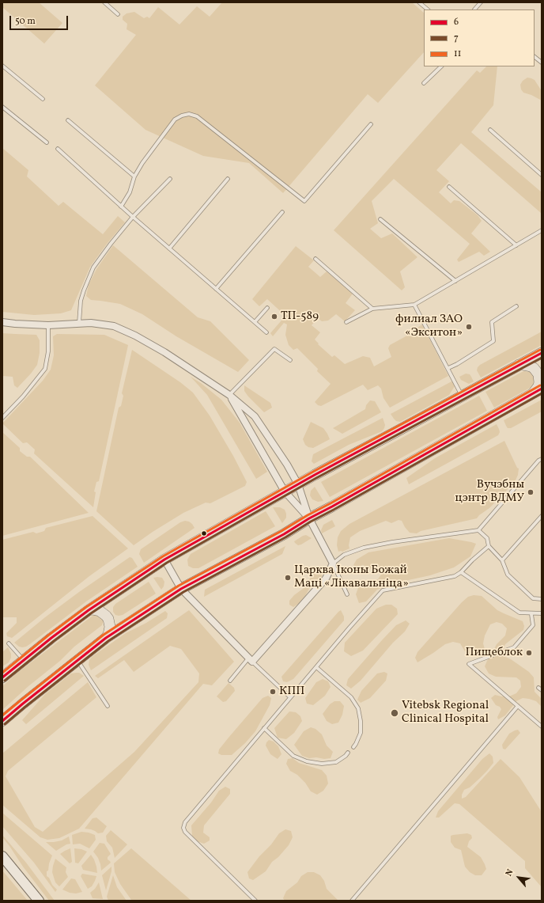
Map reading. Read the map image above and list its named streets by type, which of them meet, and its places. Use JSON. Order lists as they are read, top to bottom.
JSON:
{
  "places": [
    "ТП-589",
    "филиал ЗАО «Экситон»",
    "Вучэбны цэнтр ВДМУ",
    "Царква Іконы Божай Маці «Лікавальніца»",
    "Пищеблок",
    "КПП",
    "Vitebsk Regional Clinical Hospital"
  ],
  "lines": ["transit line 11", "transit line 6", "transit line 7"],
  "legend": ["6", "7", "11"],
  "scale_bar": "50 m",
  "north": "top left"
}
